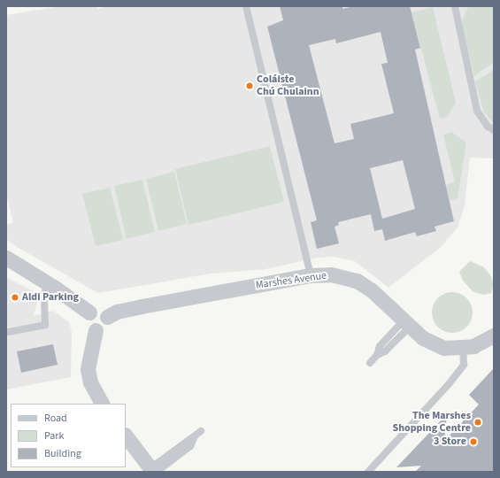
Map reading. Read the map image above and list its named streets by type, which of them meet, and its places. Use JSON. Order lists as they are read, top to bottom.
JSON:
{
  "streets": {
    "street": ["Marshes Avenue"]
  },
  "places": [
    "Coláiste Chú Chulainn",
    "Aldi Parking",
    "The Marshes Shopping Centre",
    "3 Store"
  ],
  "legend": ["Road", "Park", "Building"]
}
